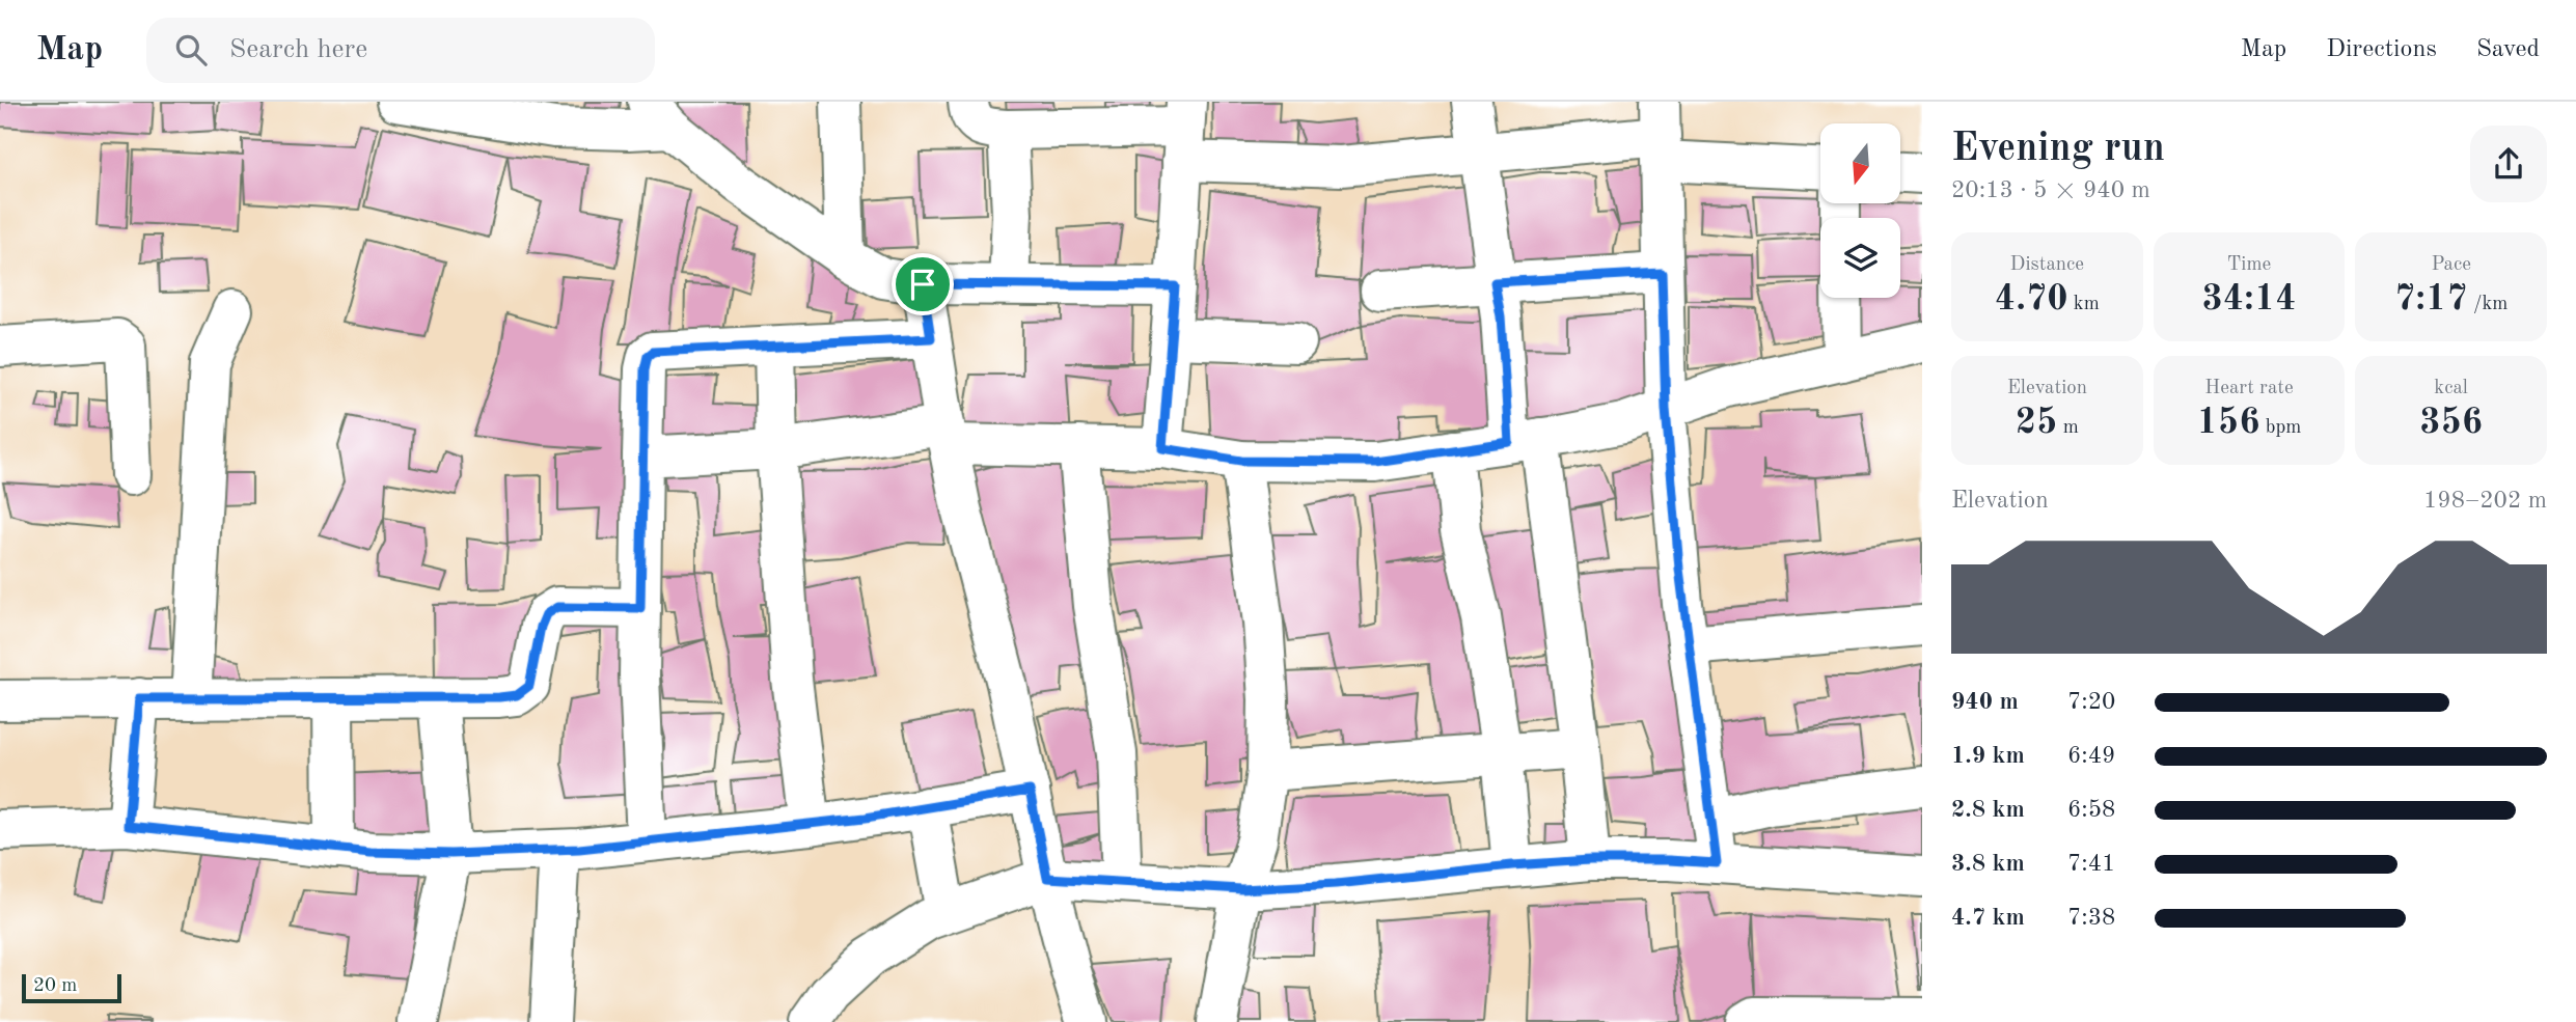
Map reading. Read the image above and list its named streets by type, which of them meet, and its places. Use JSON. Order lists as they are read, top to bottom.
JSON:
{
  "scale_bar": "20 m",
  "north": "bottom",
  "page": {
    "header": "Map",
    "search": "Search here",
    "nav": ["Map", "Directions", "Saved"],
    "heading": ["Evening run", "20:13 · 5 × 940 m"],
    "stats": [
      ["Distance", "4.70 km"],
      ["Time", "34:14"],
      ["Pace", "7:17 /km"],
      ["Elevation", "25 m"],
      ["Heart rate", "156 bpm"],
      ["kcal", "356"]
    ],
    "chart": ["Elevation", "198–202 m"],
    "list": [
      {
        "name": "940 m",
        "note": "7:20"
      },
      {
        "name": "1.9 km",
        "note": "6:49"
      },
      {
        "name": "2.8 km",
        "note": "6:58"
      },
      {
        "name": "3.8 km",
        "note": "7:41"
      },
      {
        "name": "4.7 km",
        "note": "7:38"
      }
    ],
    "scale": "20 m"
  }
}
